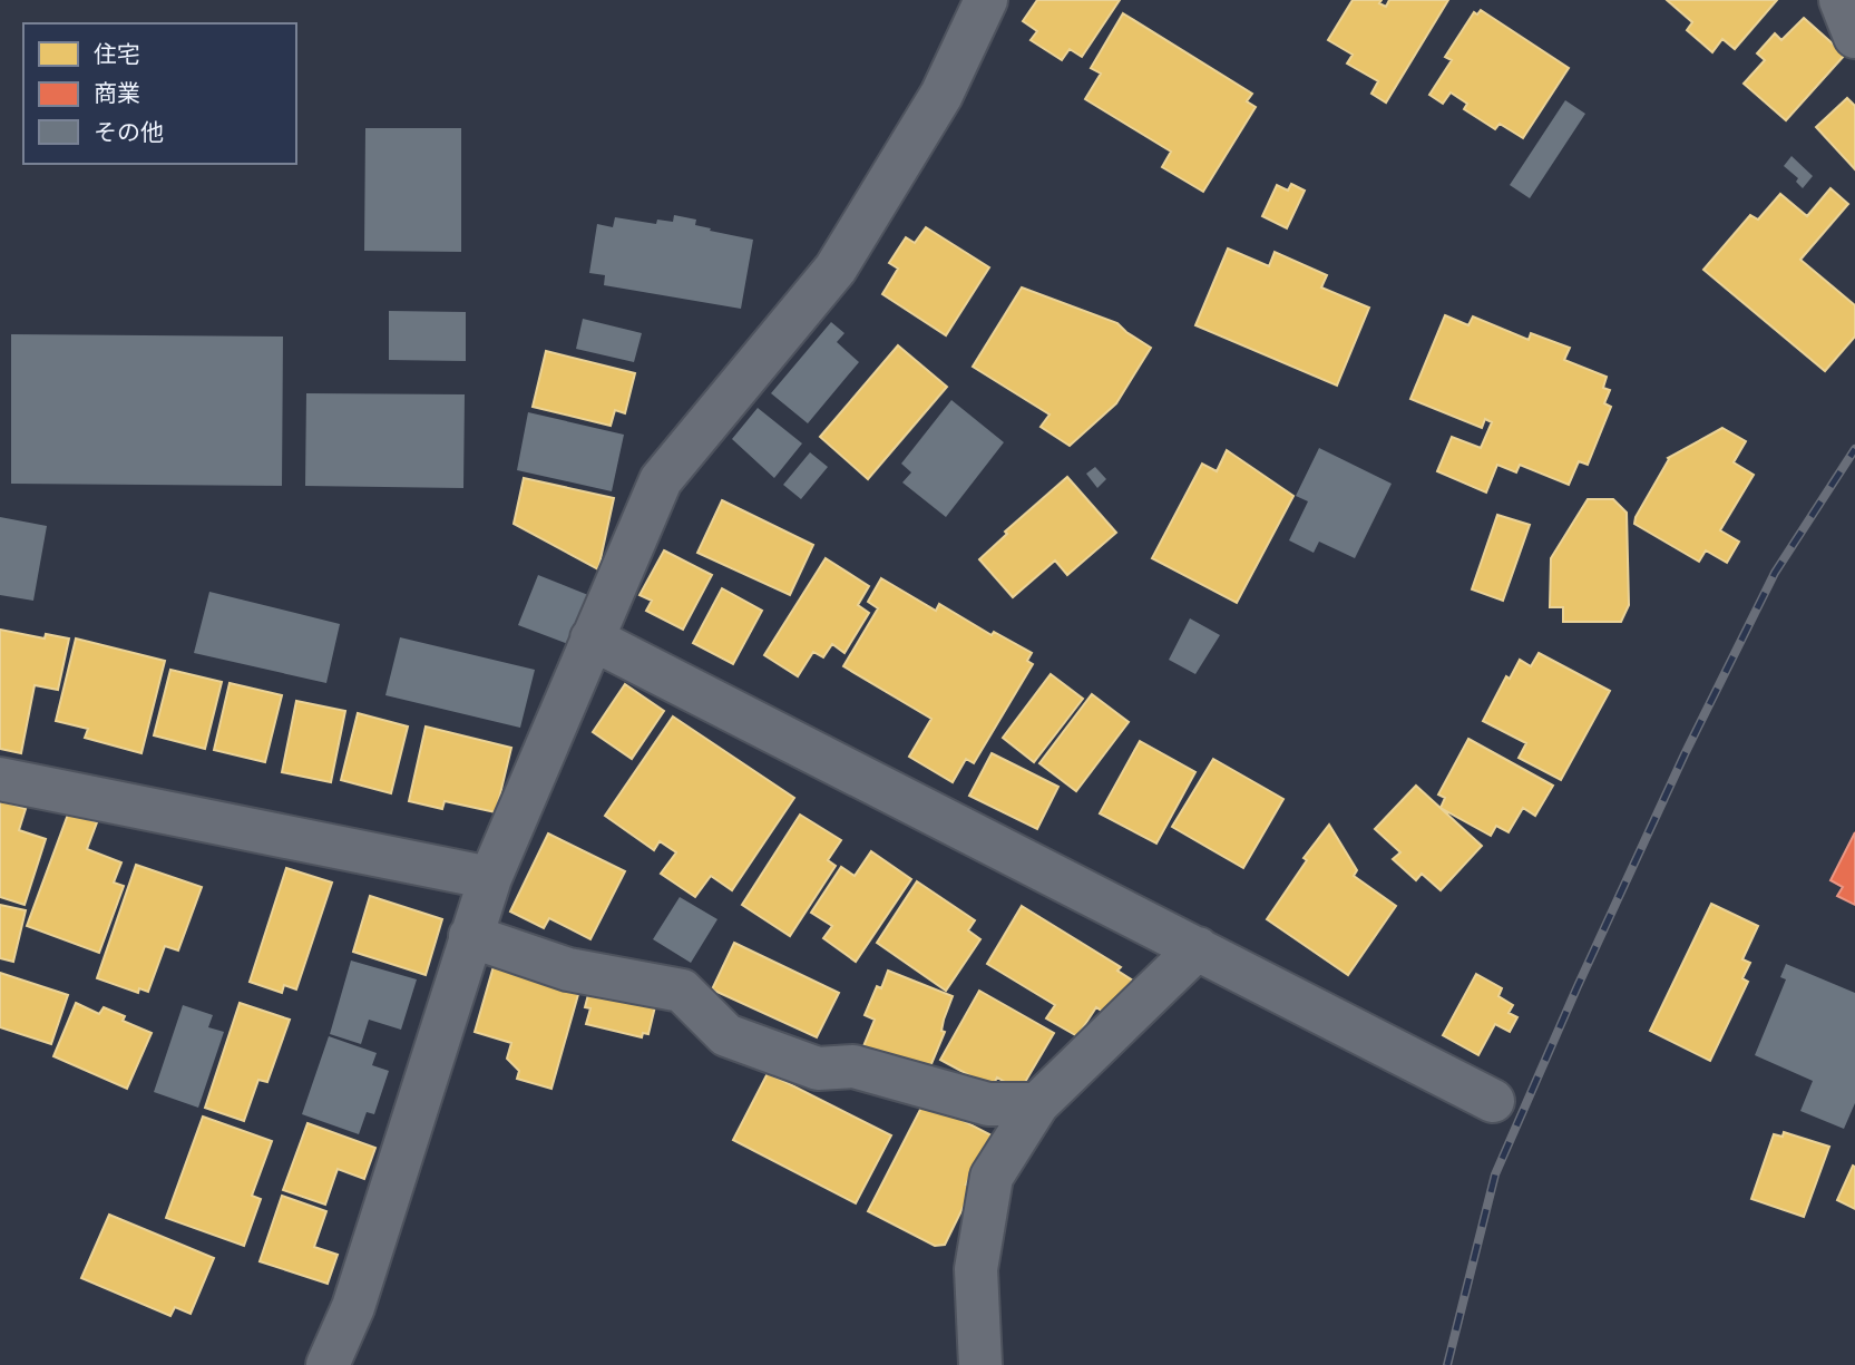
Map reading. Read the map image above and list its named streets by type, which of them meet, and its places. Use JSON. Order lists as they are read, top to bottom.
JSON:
{
  "legend": ["住宅", "商業", "その他"]
}
